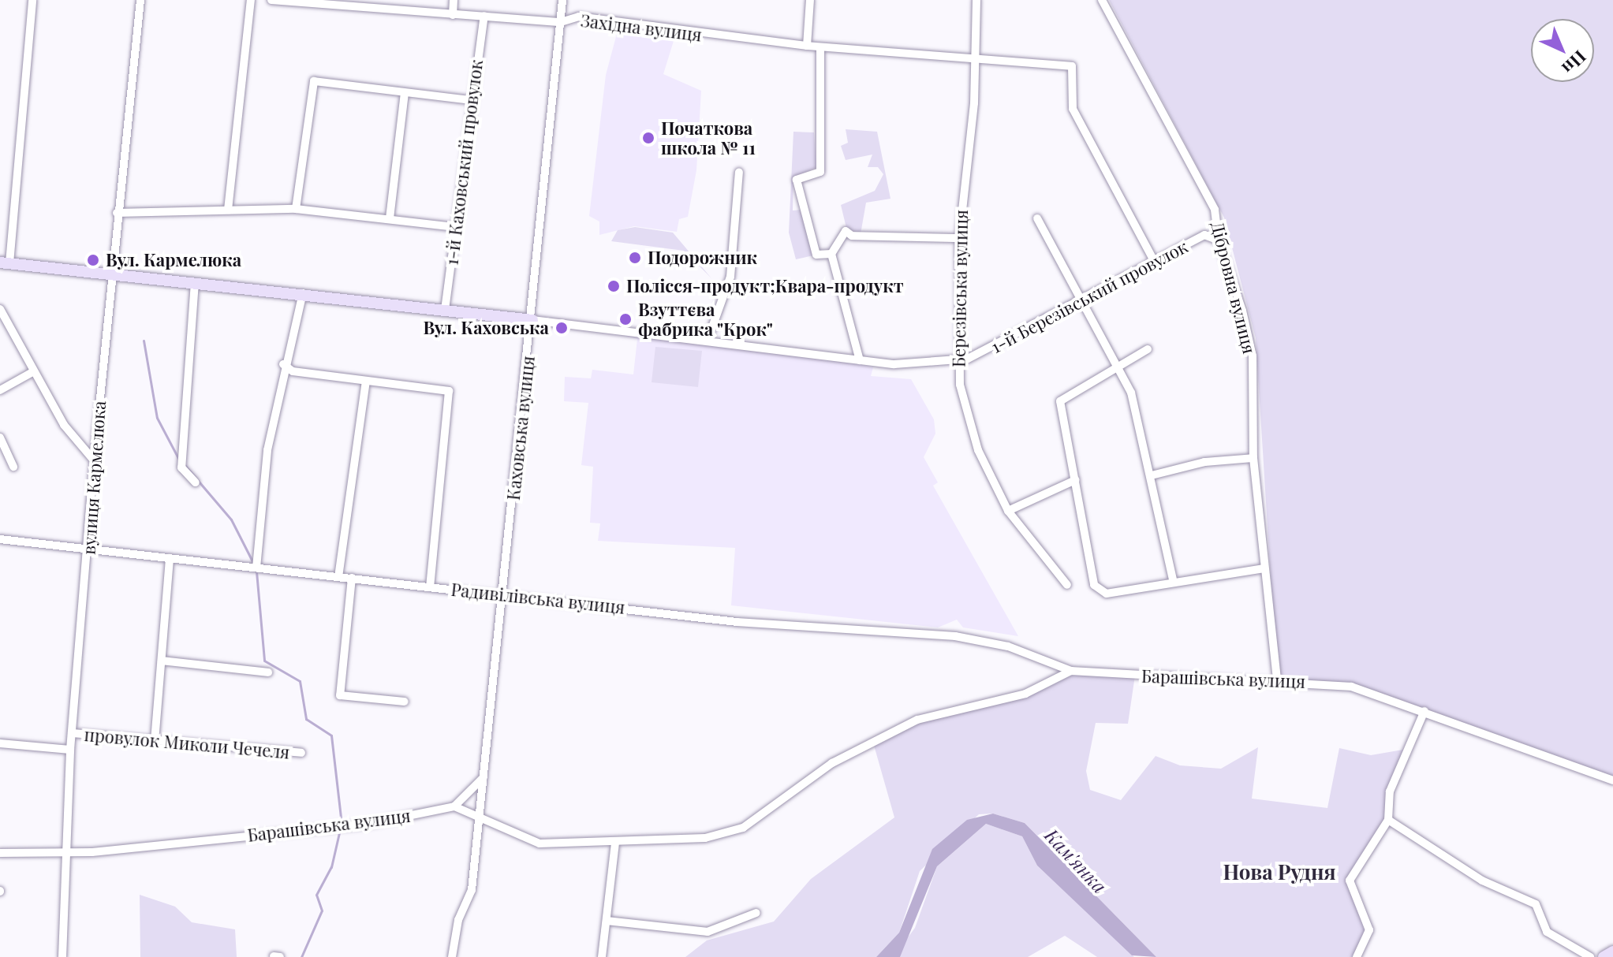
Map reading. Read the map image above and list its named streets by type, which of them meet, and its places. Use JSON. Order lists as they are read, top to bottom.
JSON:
{
  "streets": {
    "street": [
      "Західна вулиця",
      "1-й Каховський провулок",
      "Дібровна вулиця",
      "Березівська вулиця",
      "1-й Березівський провулок",
      "Каховська вулиця",
      "вулиця Кармелюка",
      "Радивілівська вулиця",
      "Барашівська вулиця",
      "провулок Миколи Чечеля"
    ]
  },
  "crossings": [
    ["Західна вулиця", "1-й Каховський провулок"],
    ["Західна вулиця", "Березівська вулиця"],
    ["Західна вулиця", "1-й Березівський провулок"],
    ["Західна вулиця", "Каховська вулиця"],
    ["Дібровна вулиця", "1-й Березівський провулок"],
    ["Дібровна вулиця", "Барашівська вулиця"],
    ["Березівська вулиця", "1-й Березівський провулок"],
    ["1-й Березівський провулок", "Каховська вулиця"],
    ["Каховська вулиця", "Радивілівська вулиця"],
    ["Каховська вулиця", "Барашівська вулиця"],
    ["вулиця Кармелюка", "Радивілівська вулиця"],
    ["вулиця Кармелюка", "Барашівська вулиця"],
    ["вулиця Кармелюка", "провулок Миколи Чечеля"],
    ["Радивілівська вулиця", "Барашівська вулиця"]
  ],
  "districts": ["Нова Рудня"],
  "water": ["Кам'янка"],
  "places": [
    "Початкова школа № 11",
    "Подорожник",
    "Вул. Кармелюка",
    "Полісся-продукт;Квара-продукт",
    "Взуттєва фабрика \"Крок\"",
    "Вул. Каховська"
  ],
  "north": "bottom right"
}
